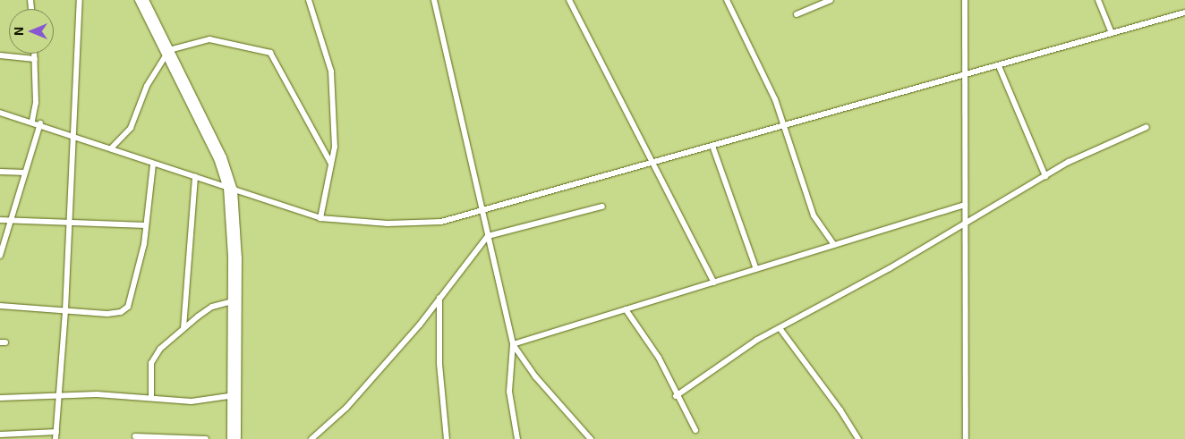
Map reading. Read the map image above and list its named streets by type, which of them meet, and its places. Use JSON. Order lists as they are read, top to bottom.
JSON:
{
  "north": "left"
}
